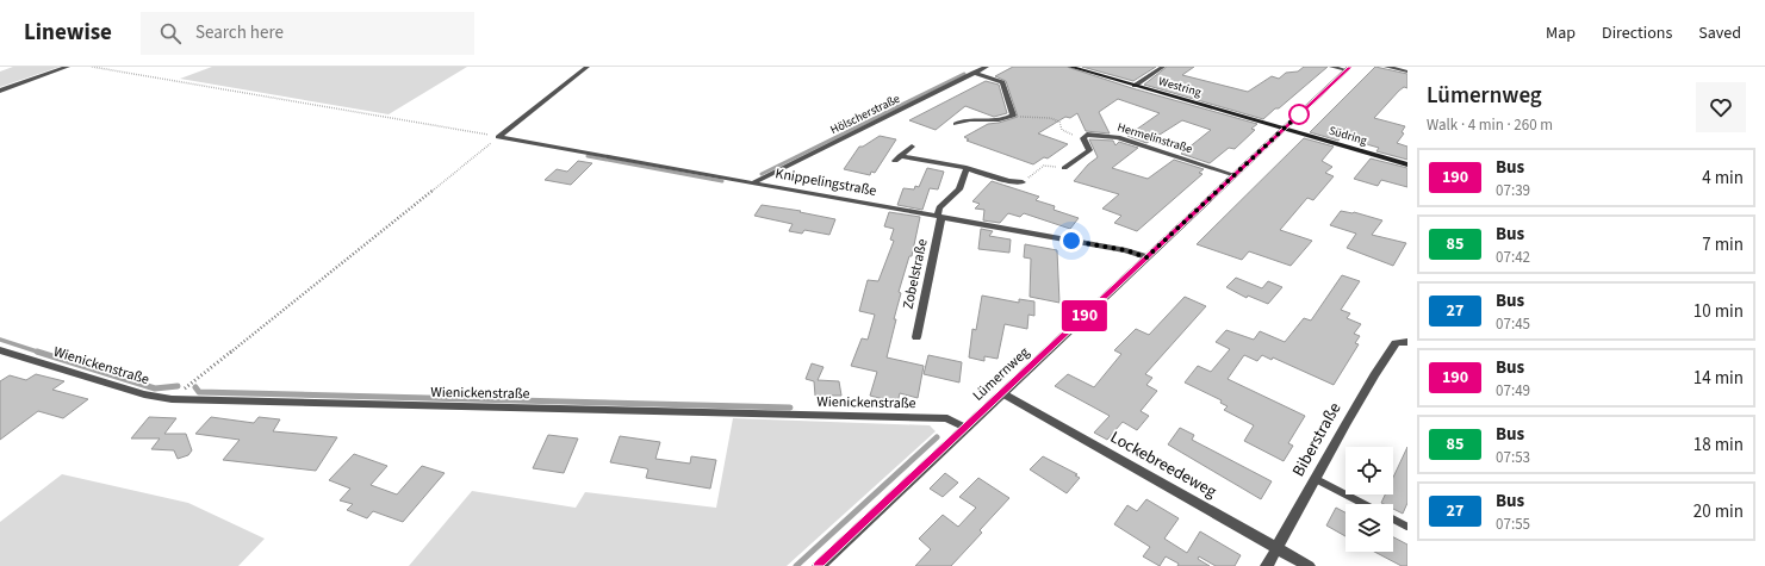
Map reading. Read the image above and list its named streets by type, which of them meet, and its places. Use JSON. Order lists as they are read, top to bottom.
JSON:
{
  "streets": {
    "main road": ["Westring", "Südring"],
    "street": [
      "Hölscherstraße",
      "Hermelinstraße",
      "Knippelingstraße",
      "Zobelstraße",
      "Wienickenstraße",
      "Lümernweg",
      "Biberstraße",
      "Lockebreedeweg"
    ]
  },
  "crossings": [
    ["Westring", "Südring"],
    ["Westring", "Lümernweg"],
    ["Hölscherstraße", "Knippelingstraße"],
    ["Südring", "Lümernweg"],
    ["Hermelinstraße", "Lümernweg"],
    ["Knippelingstraße", "Zobelstraße"],
    ["Knippelingstraße", "Lümernweg"],
    ["Wienickenstraße", "Lümernweg"],
    ["Lümernweg", "Lockebreedeweg"],
    ["Biberstraße", "Lockebreedeweg"]
  ],
  "lines": ["bus line 190"],
  "page": {
    "header": "Linewise",
    "search": "Search here",
    "nav": ["Map", "Directions", "Saved"],
    "on_map": "190",
    "heading": ["Lümernweg", "Walk · 4 min · 260 m"],
    "list": [
      {
        "mark": "190",
        "name": "Bus",
        "note": "07:39",
        "value": "4 min"
      },
      {
        "mark": "85",
        "name": "Bus",
        "note": "07:42",
        "value": "7 min"
      },
      {
        "mark": "27",
        "name": "Bus",
        "note": "07:45",
        "value": "10 min"
      },
      {
        "mark": "190",
        "name": "Bus",
        "note": "07:49",
        "value": "14 min"
      },
      {
        "mark": "85",
        "name": "Bus",
        "note": "07:53",
        "value": "18 min"
      },
      {
        "mark": "27",
        "name": "Bus",
        "note": "07:55",
        "value": "20 min"
      }
    ]
  }
}
